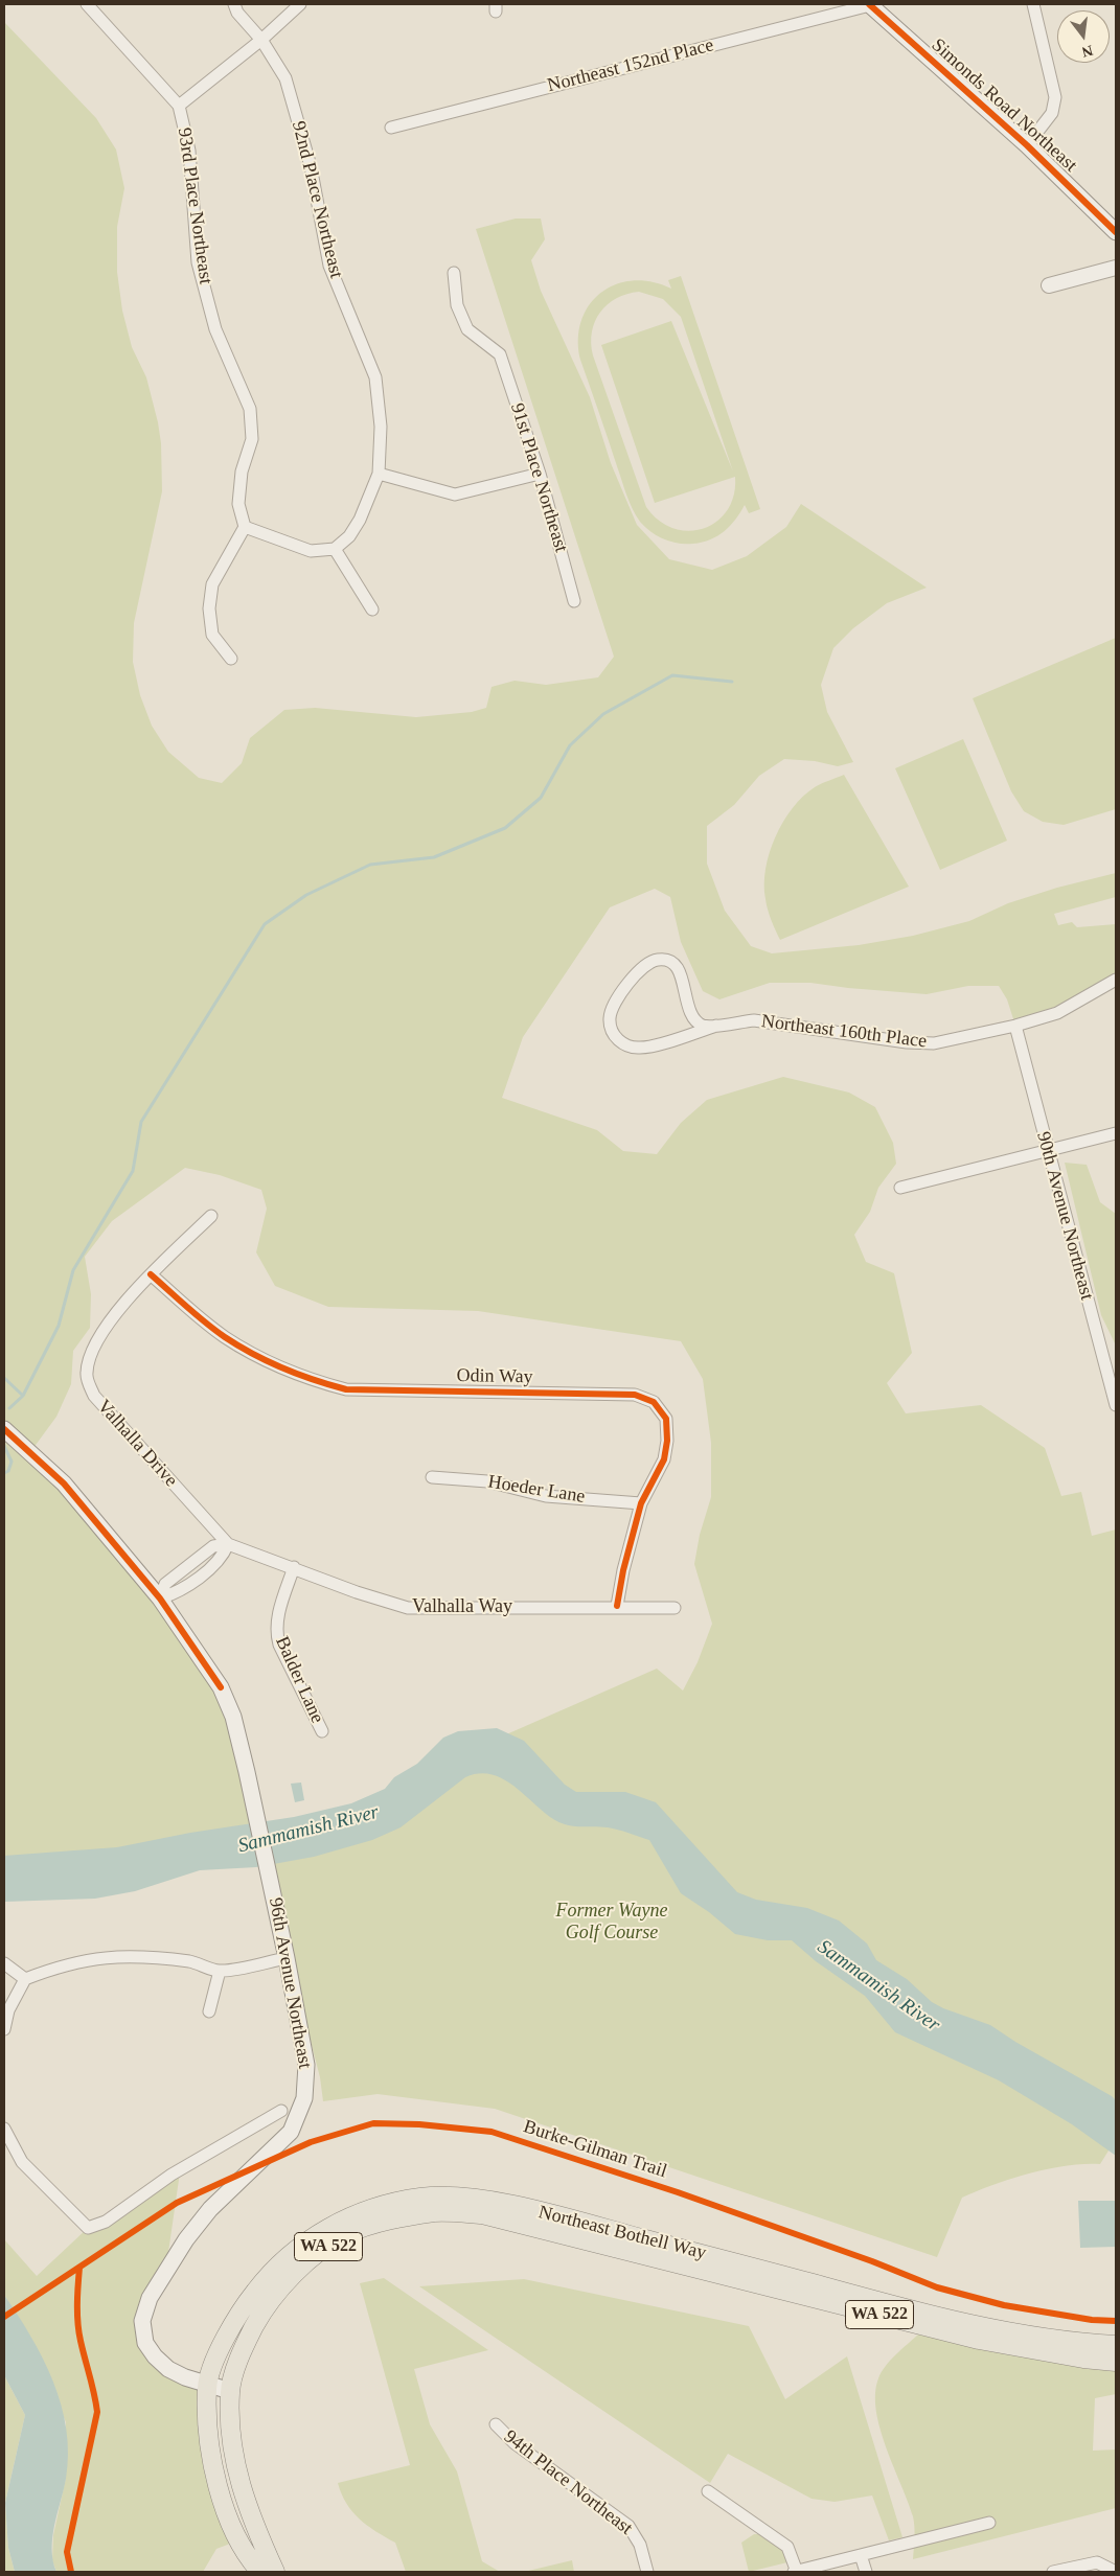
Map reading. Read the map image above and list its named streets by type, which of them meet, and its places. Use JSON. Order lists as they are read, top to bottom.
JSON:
{
  "streets": {
    "main road": [
      "Simonds Road Northeast",
      "96th Avenue Northeast",
      "Northeast Bothell Way",
      "WA 522"
    ],
    "street": [
      "Northeast 152nd Place",
      "92nd Place Northeast",
      "93rd Place Northeast",
      "91st Place Northeast",
      "Northeast 160th Place",
      "90th Avenue Northeast",
      "Odin Way",
      "Valhalla Drive",
      "Hoeder Lane",
      "Valhalla Way",
      "Balder Lane",
      "94th Place Northeast"
    ],
    "cycle path": ["Burke-Gilman Trail"]
  },
  "crossings": [
    ["Northeast 152nd Place", "Simonds Road Northeast"],
    ["Northeast 160th Place", "90th Avenue Northeast"],
    ["Odin Way", "Valhalla Drive"],
    ["Odin Way", "Hoeder Lane"],
    ["Odin Way", "Valhalla Way"],
    ["Valhalla Drive", "Valhalla Way"],
    ["Valhalla Way", "Balder Lane"],
    ["96th Avenue Northeast", "Northeast Bothell Way"],
    ["96th Avenue Northeast", "WA 522"],
    ["Northeast Bothell Way", "WA 522"]
  ],
  "water": ["Sammamish River"],
  "parks": ["Former Wayne Golf Course"],
  "north": "bottom"
}
